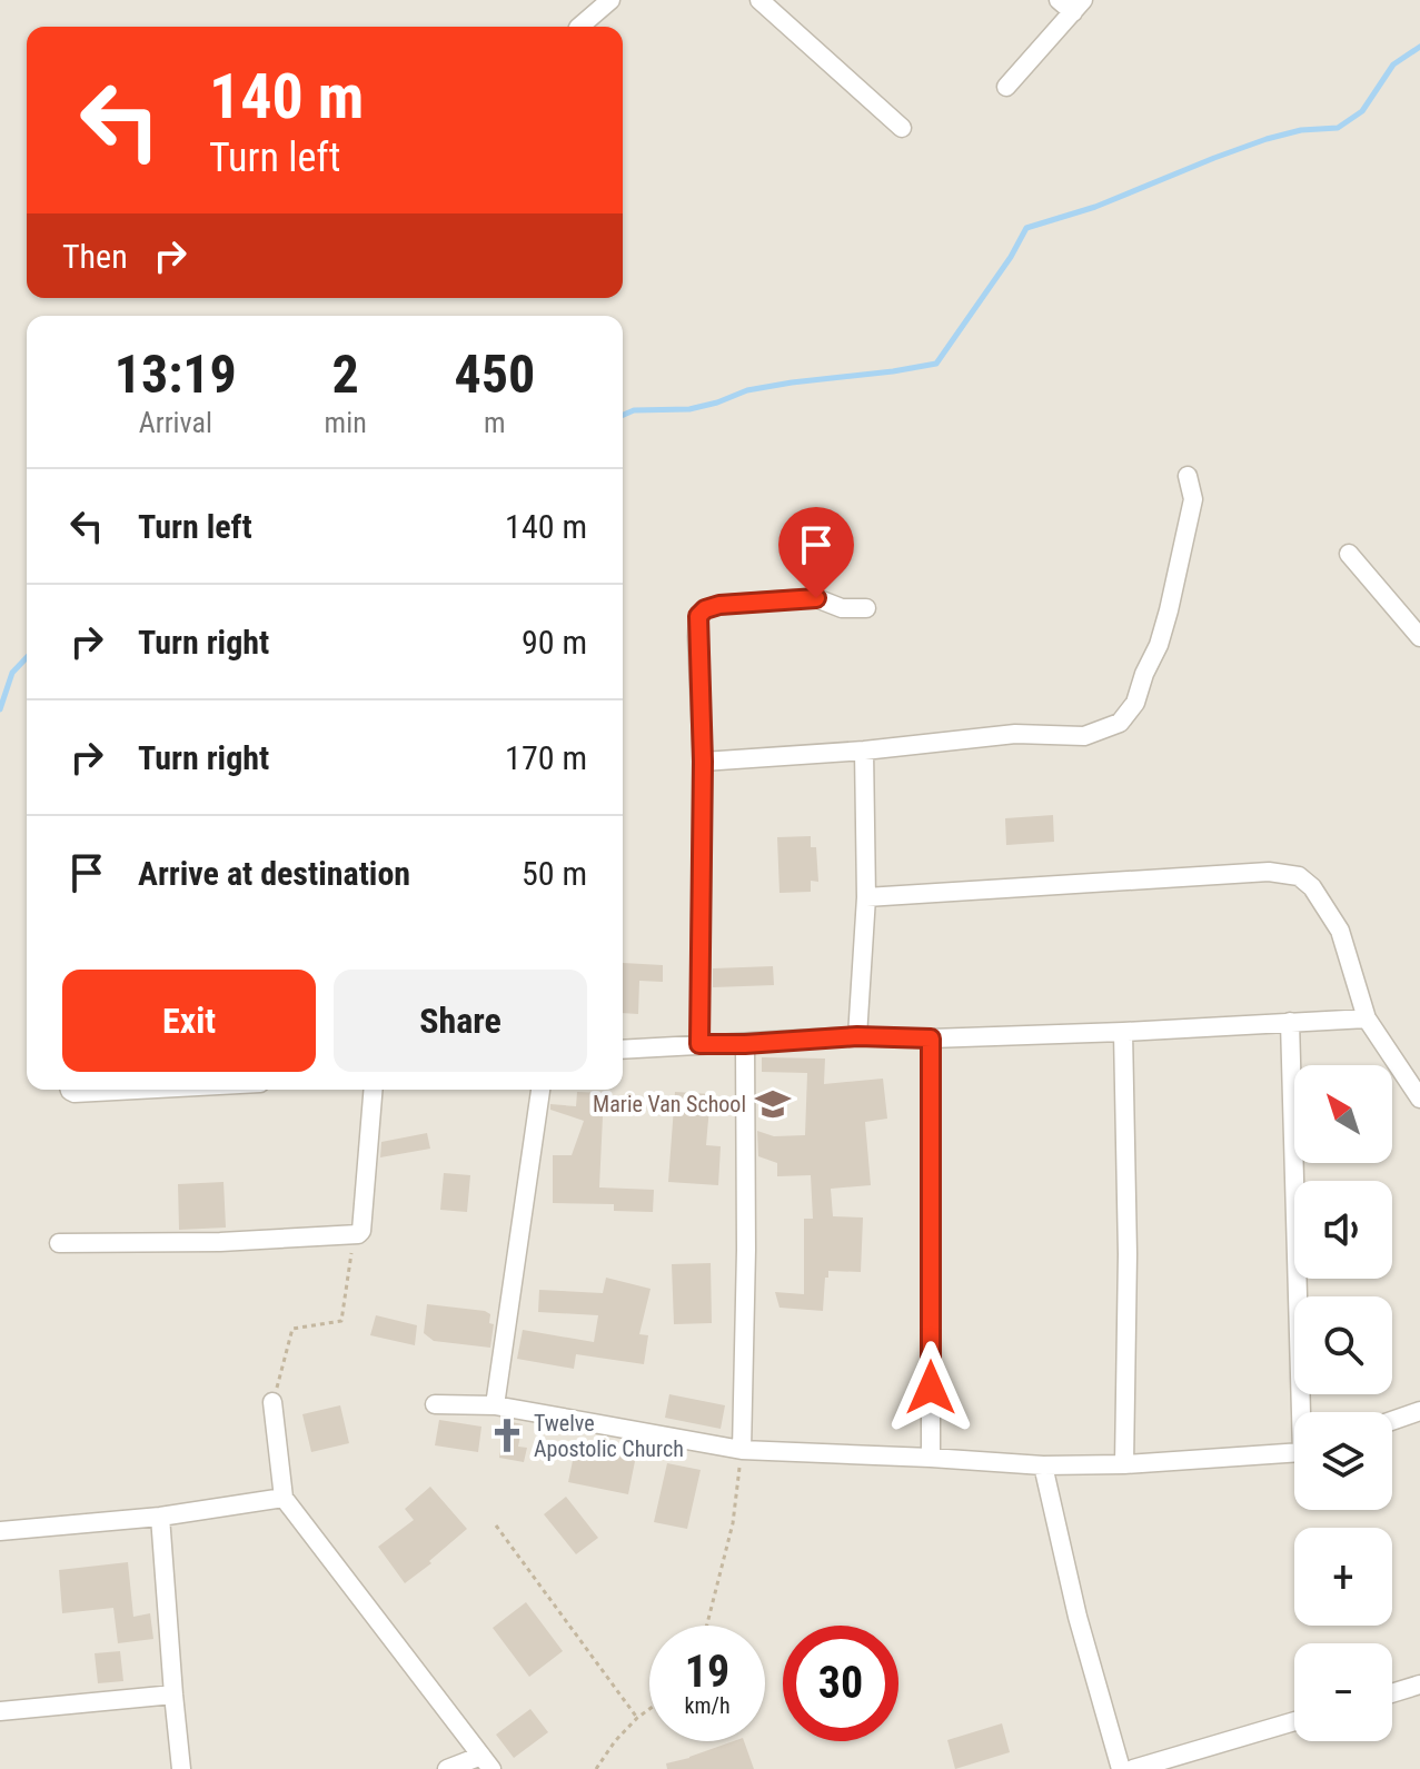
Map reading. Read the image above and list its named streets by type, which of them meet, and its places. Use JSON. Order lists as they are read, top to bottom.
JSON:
{
  "places": {
    "school or university": ["Marie Van School"],
    "church": ["Twelve Apostolic Church"]
  },
  "north": "top left",
  "page": {
    "turn": ["140 m", "Turn left"],
    "then": "Then",
    "eta": [
      "13:19",
      "Arrival",
      "2",
      "min",
      "450",
      "m"
    ],
    "list": [
      {
        "name": "Turn left",
        "value": "140 m"
      },
      {
        "name": "Turn right",
        "value": "90 m"
      },
      {
        "name": "Turn right",
        "value": "170 m"
      },
      {
        "name": "Arrive at destination",
        "value": "50 m"
      }
    ],
    "buttons": ["Exit", "Share"],
    "map_buttons": ["+", "−"],
    "speed": "19 km/h",
    "limit": "30"
  }
}
